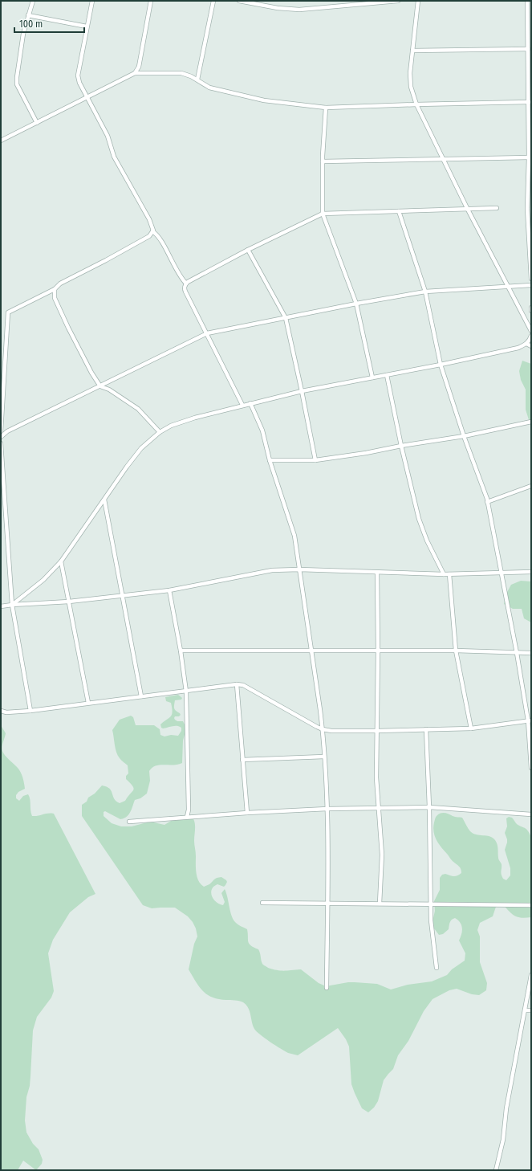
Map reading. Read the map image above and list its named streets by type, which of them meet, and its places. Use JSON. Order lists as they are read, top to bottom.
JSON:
{
  "scale_bar": "100 m"
}
